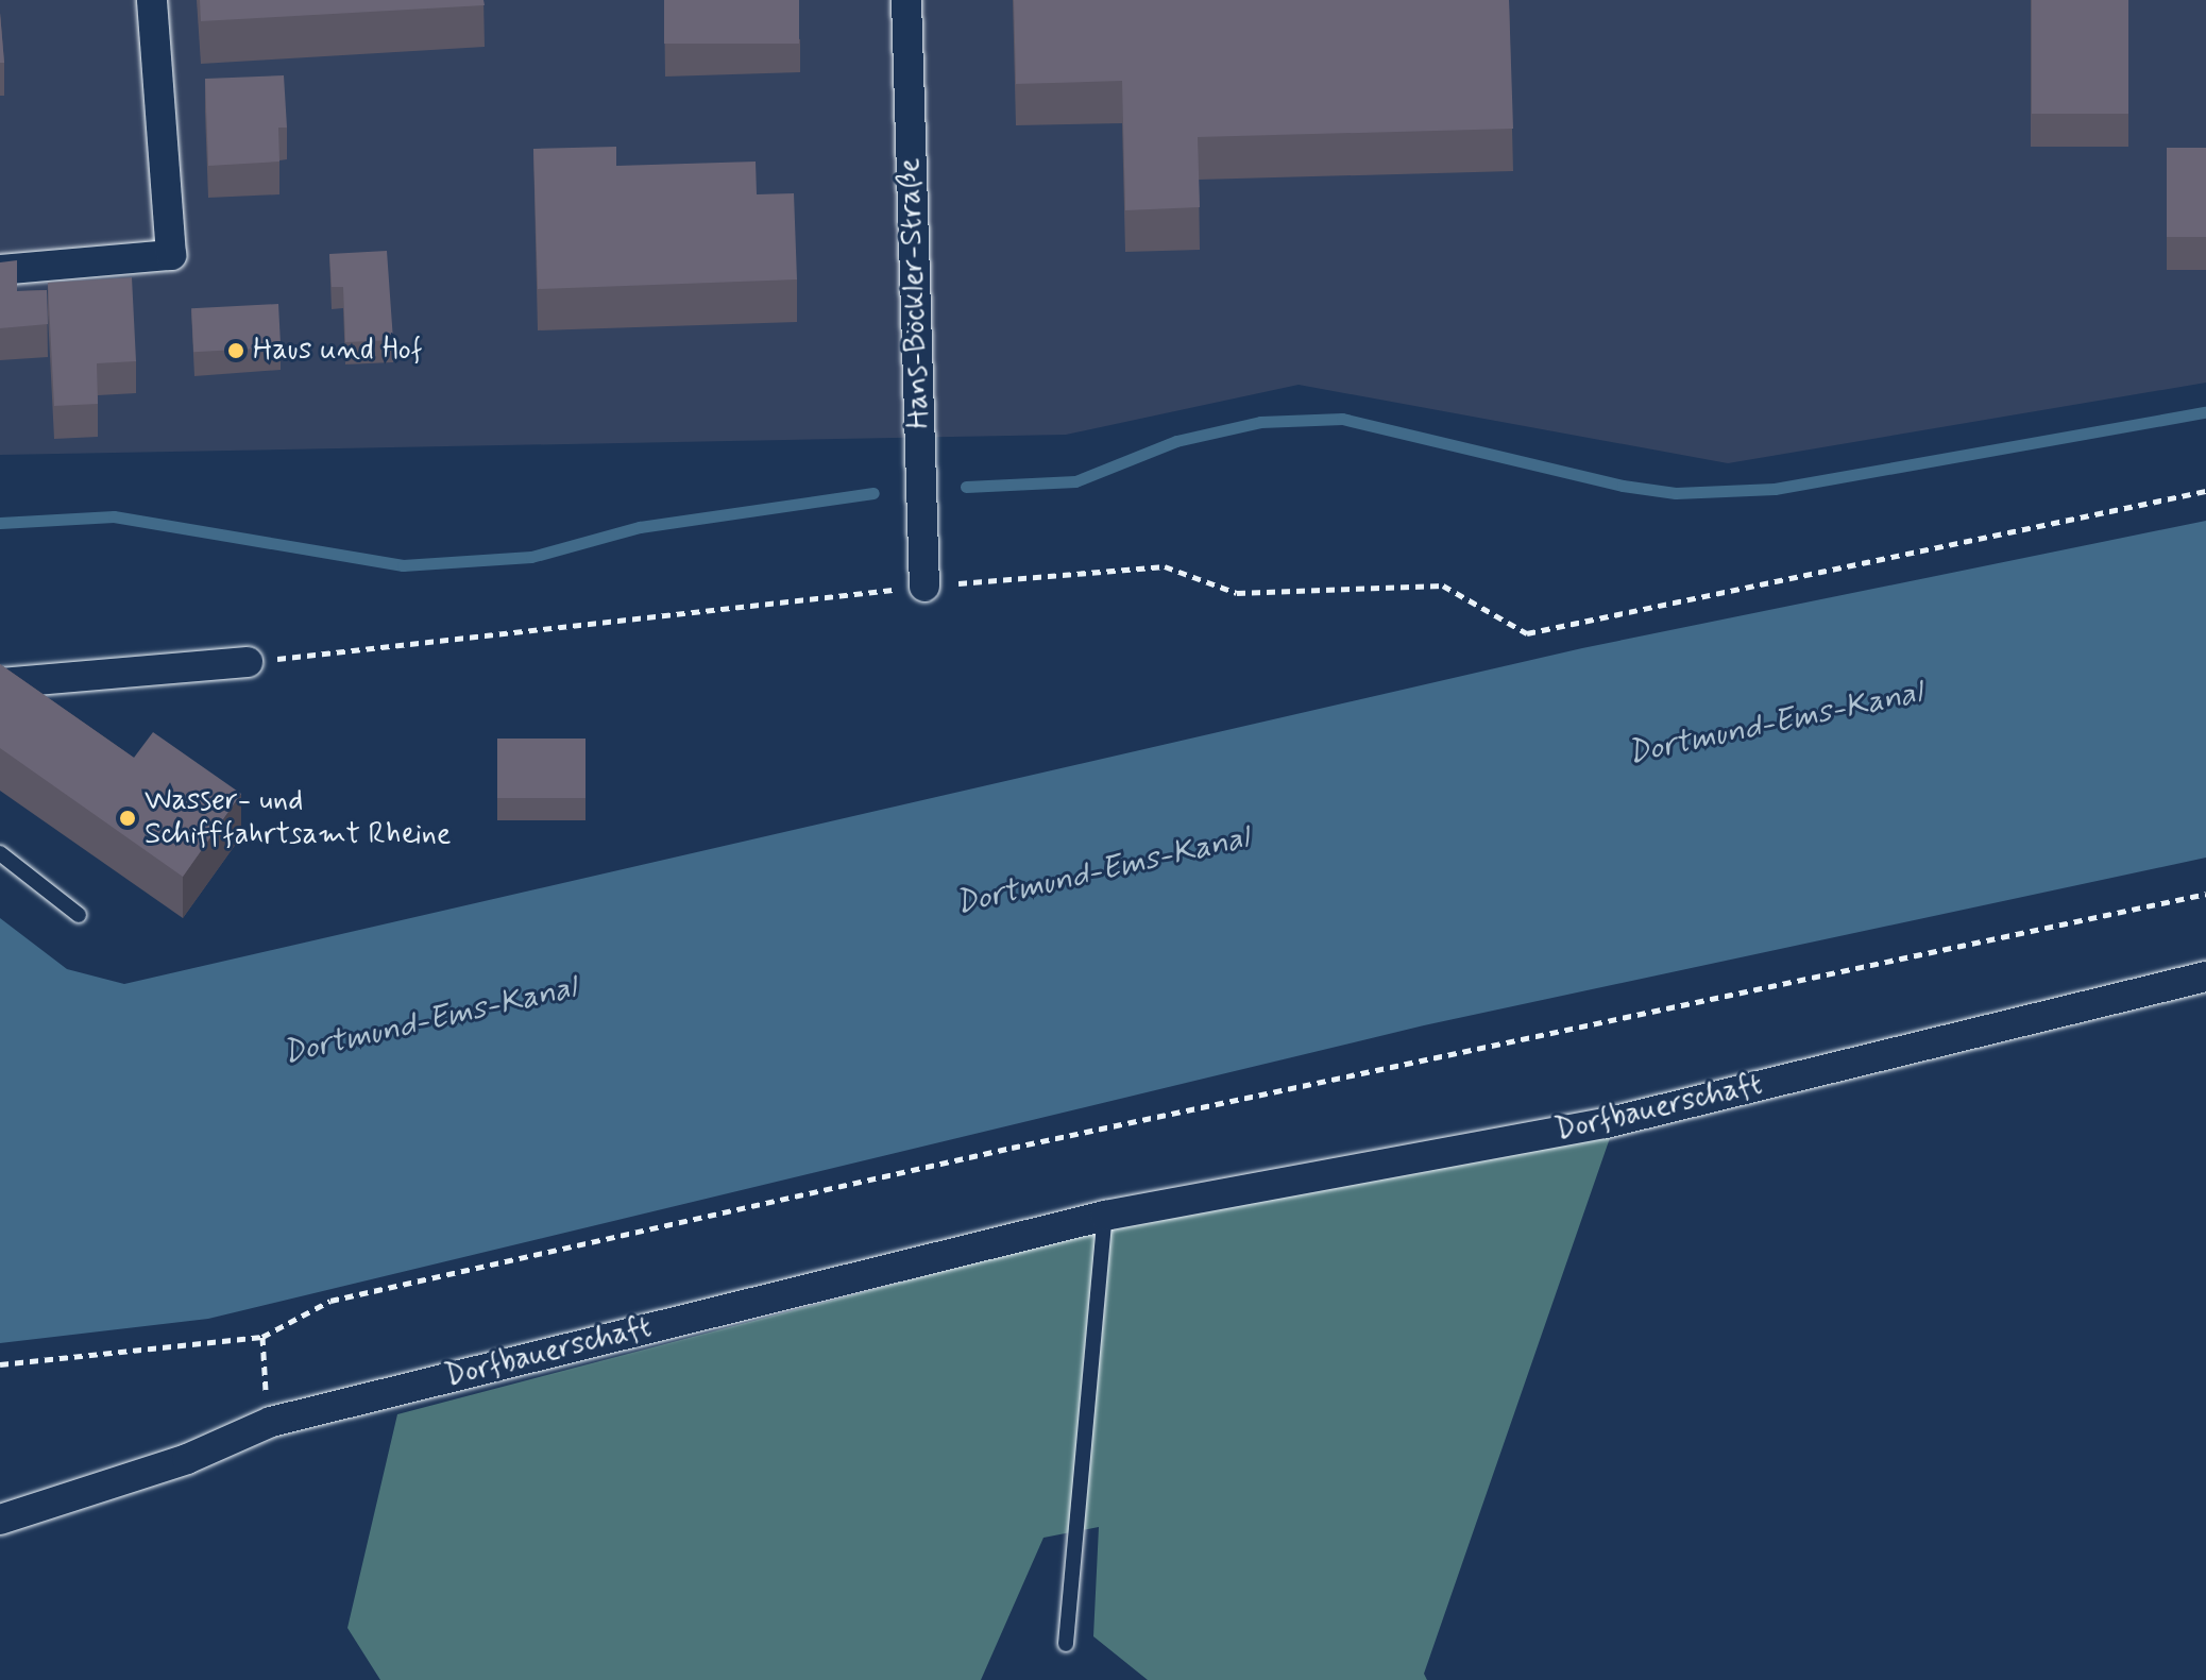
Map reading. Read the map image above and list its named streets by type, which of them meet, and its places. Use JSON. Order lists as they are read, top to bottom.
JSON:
{
  "streets": {
    "street": ["Hans-Böckler-Straße", "Dorfbauerschaft"]
  },
  "water": ["Dortmund-Ems-Kanal"],
  "places": ["Haus und Hof", "Wasser- und Schifffahrtsamt Rheine"]
}
